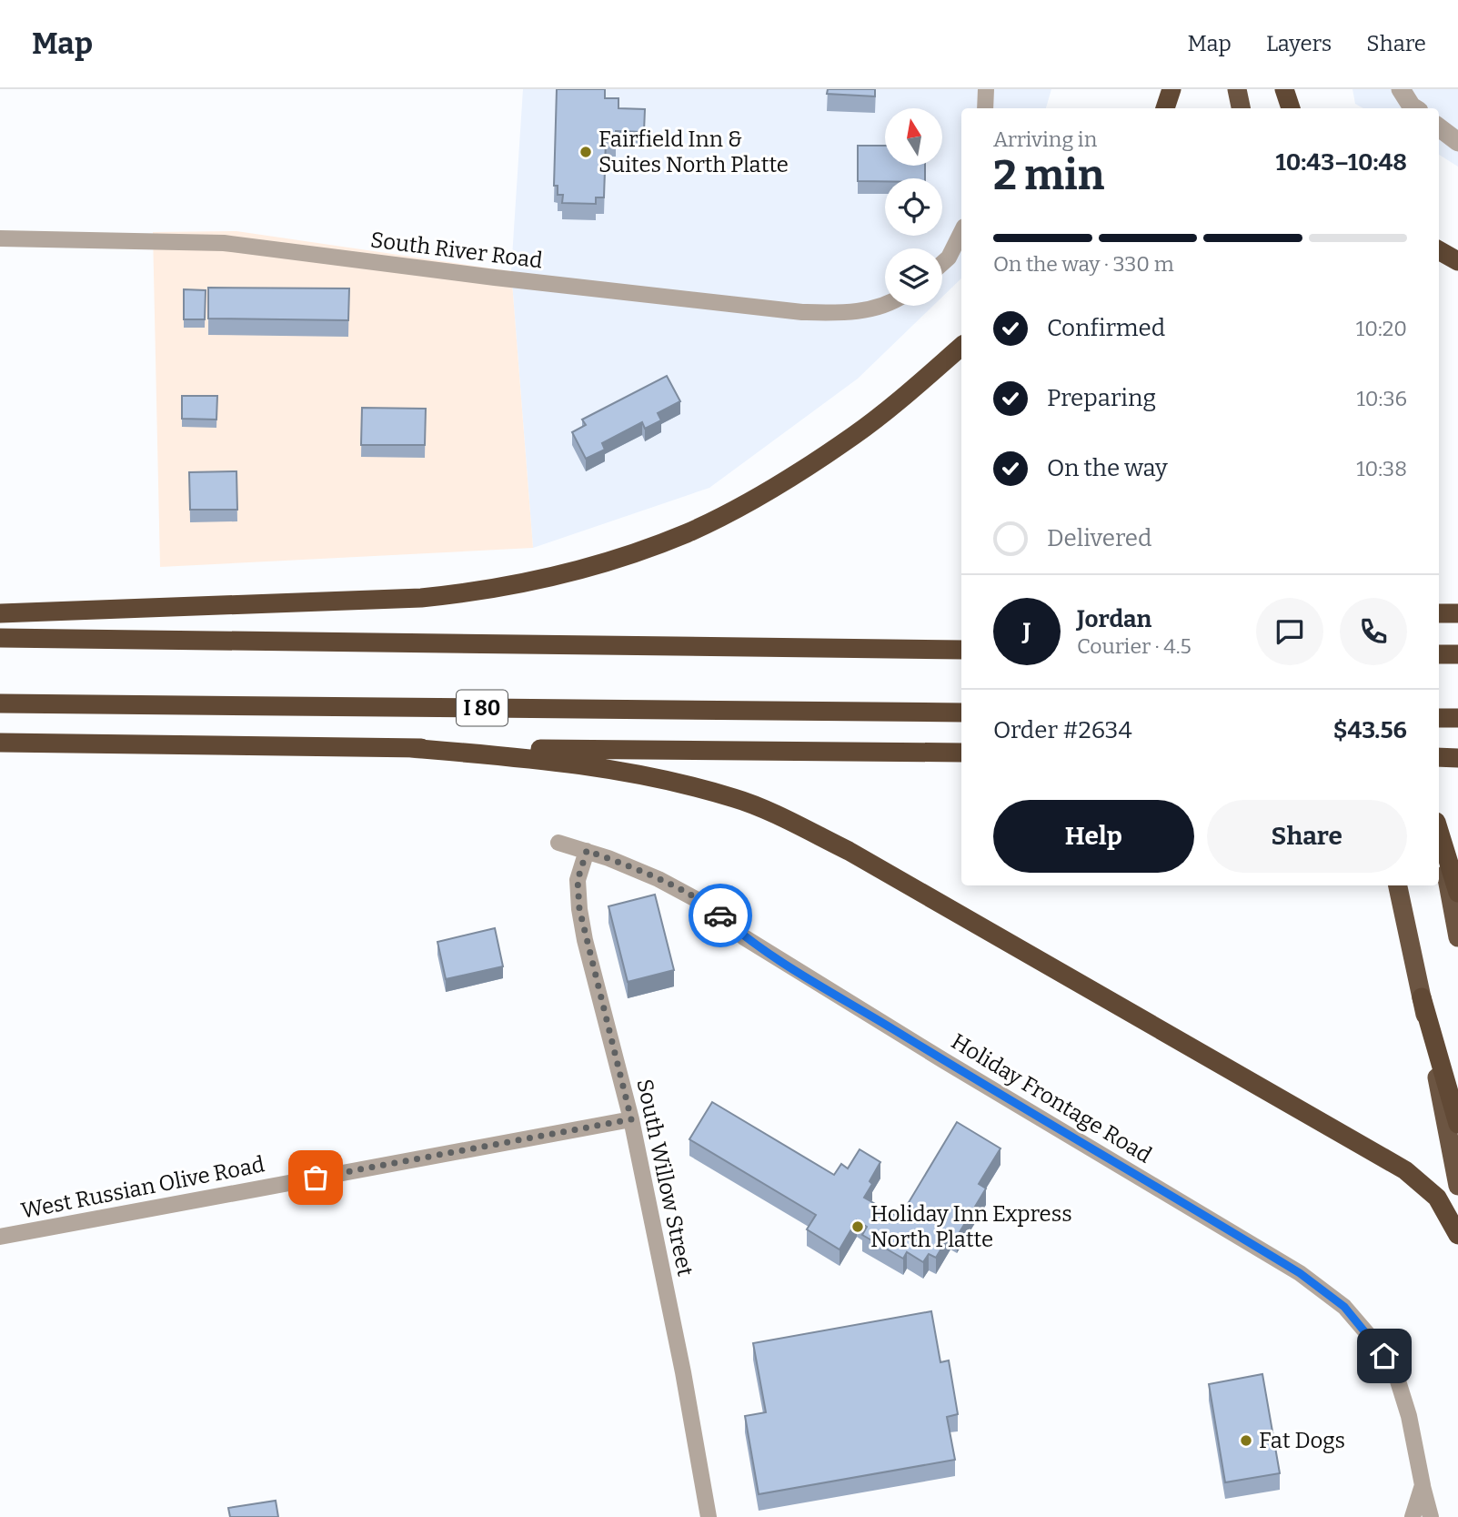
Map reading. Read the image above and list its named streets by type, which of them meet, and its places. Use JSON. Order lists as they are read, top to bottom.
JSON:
{
  "streets": {
    "highway": ["I 80"],
    "street": [
      "South River Road",
      "Holiday Frontage Road",
      "South Willow Street",
      "West Russian Olive Road"
    ]
  },
  "crossings": [
    ["Holiday Frontage Road", "South Willow Street"],
    ["South Willow Street", "West Russian Olive Road"]
  ],
  "places": ["Fairfield Inn & Suites North Platte", "Holiday Inn Express North Platte", "Fat Dogs"],
  "north": "top",
  "page": {
    "header": "Map",
    "nav": ["Map", "Layers", "Share"],
    "heading": ["2 min", "Arriving in", "10:43–10:48"],
    "panel": [
      "Jordan",
      "Courier · 4.5",
      "Order #2634",
      "$43.56"
    ],
    "bar": "On the way · 330 m",
    "list": [
      ["Confirmed", "10:20"],
      ["Preparing", "10:36"],
      ["On the way", "10:38"],
      "Delivered"
    ],
    "round": "J",
    "buttons": ["Help", "Share"]
  }
}
